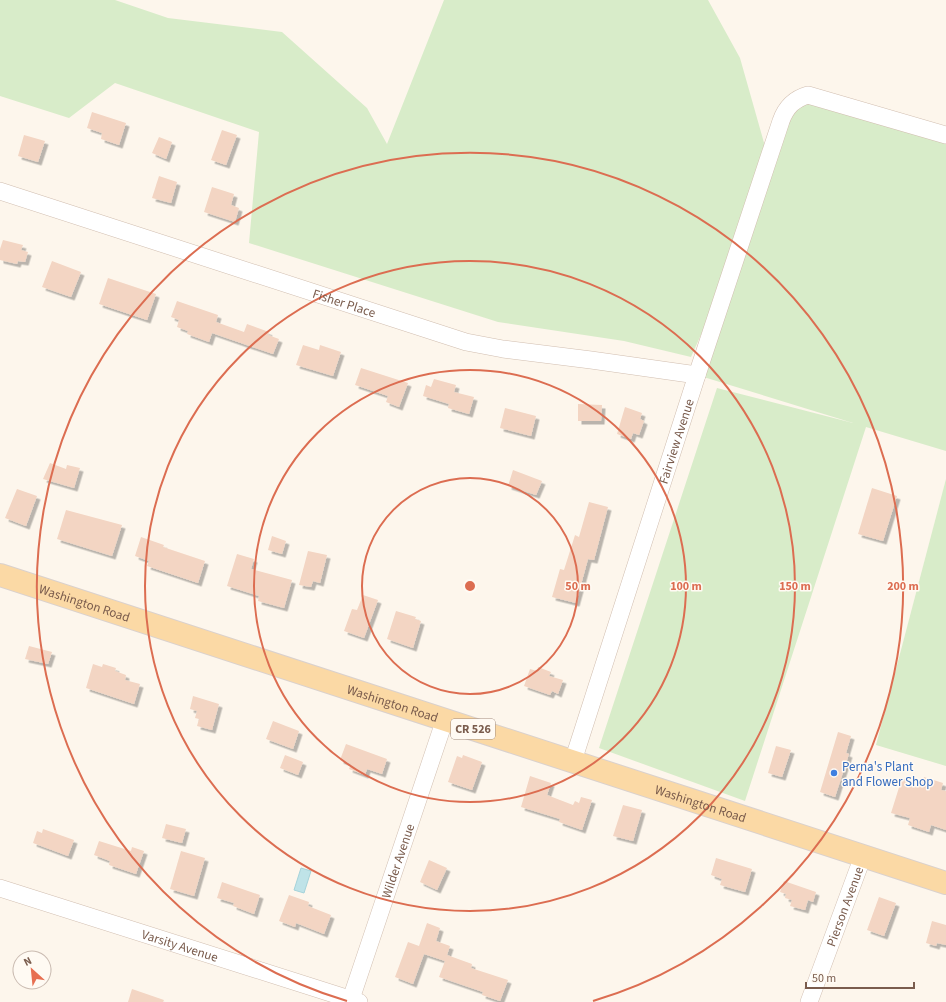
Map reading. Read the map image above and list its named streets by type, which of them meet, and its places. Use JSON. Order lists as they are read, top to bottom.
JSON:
{
  "streets": {
    "main road": ["Washington Road", "CR 526"],
    "street": [
      "Fisher Place",
      "Fairview Avenue",
      "Wilder Avenue",
      "Pierson Avenue",
      "Varsity Avenue"
    ]
  },
  "crossings": [
    ["Fisher Place", "Fairview Avenue"],
    ["Fairview Avenue", "Washington Road"],
    ["Washington Road", "Wilder Avenue"],
    ["Washington Road", "Pierson Avenue"],
    ["Wilder Avenue", "Varsity Avenue"]
  ],
  "places": ["Perna's Plant and Flower Shop"],
  "scale_bar": "50 m",
  "north": "top left",
  "rings": [
    "50 m",
    "100 m",
    "150 m",
    "200 m"
  ]
}
